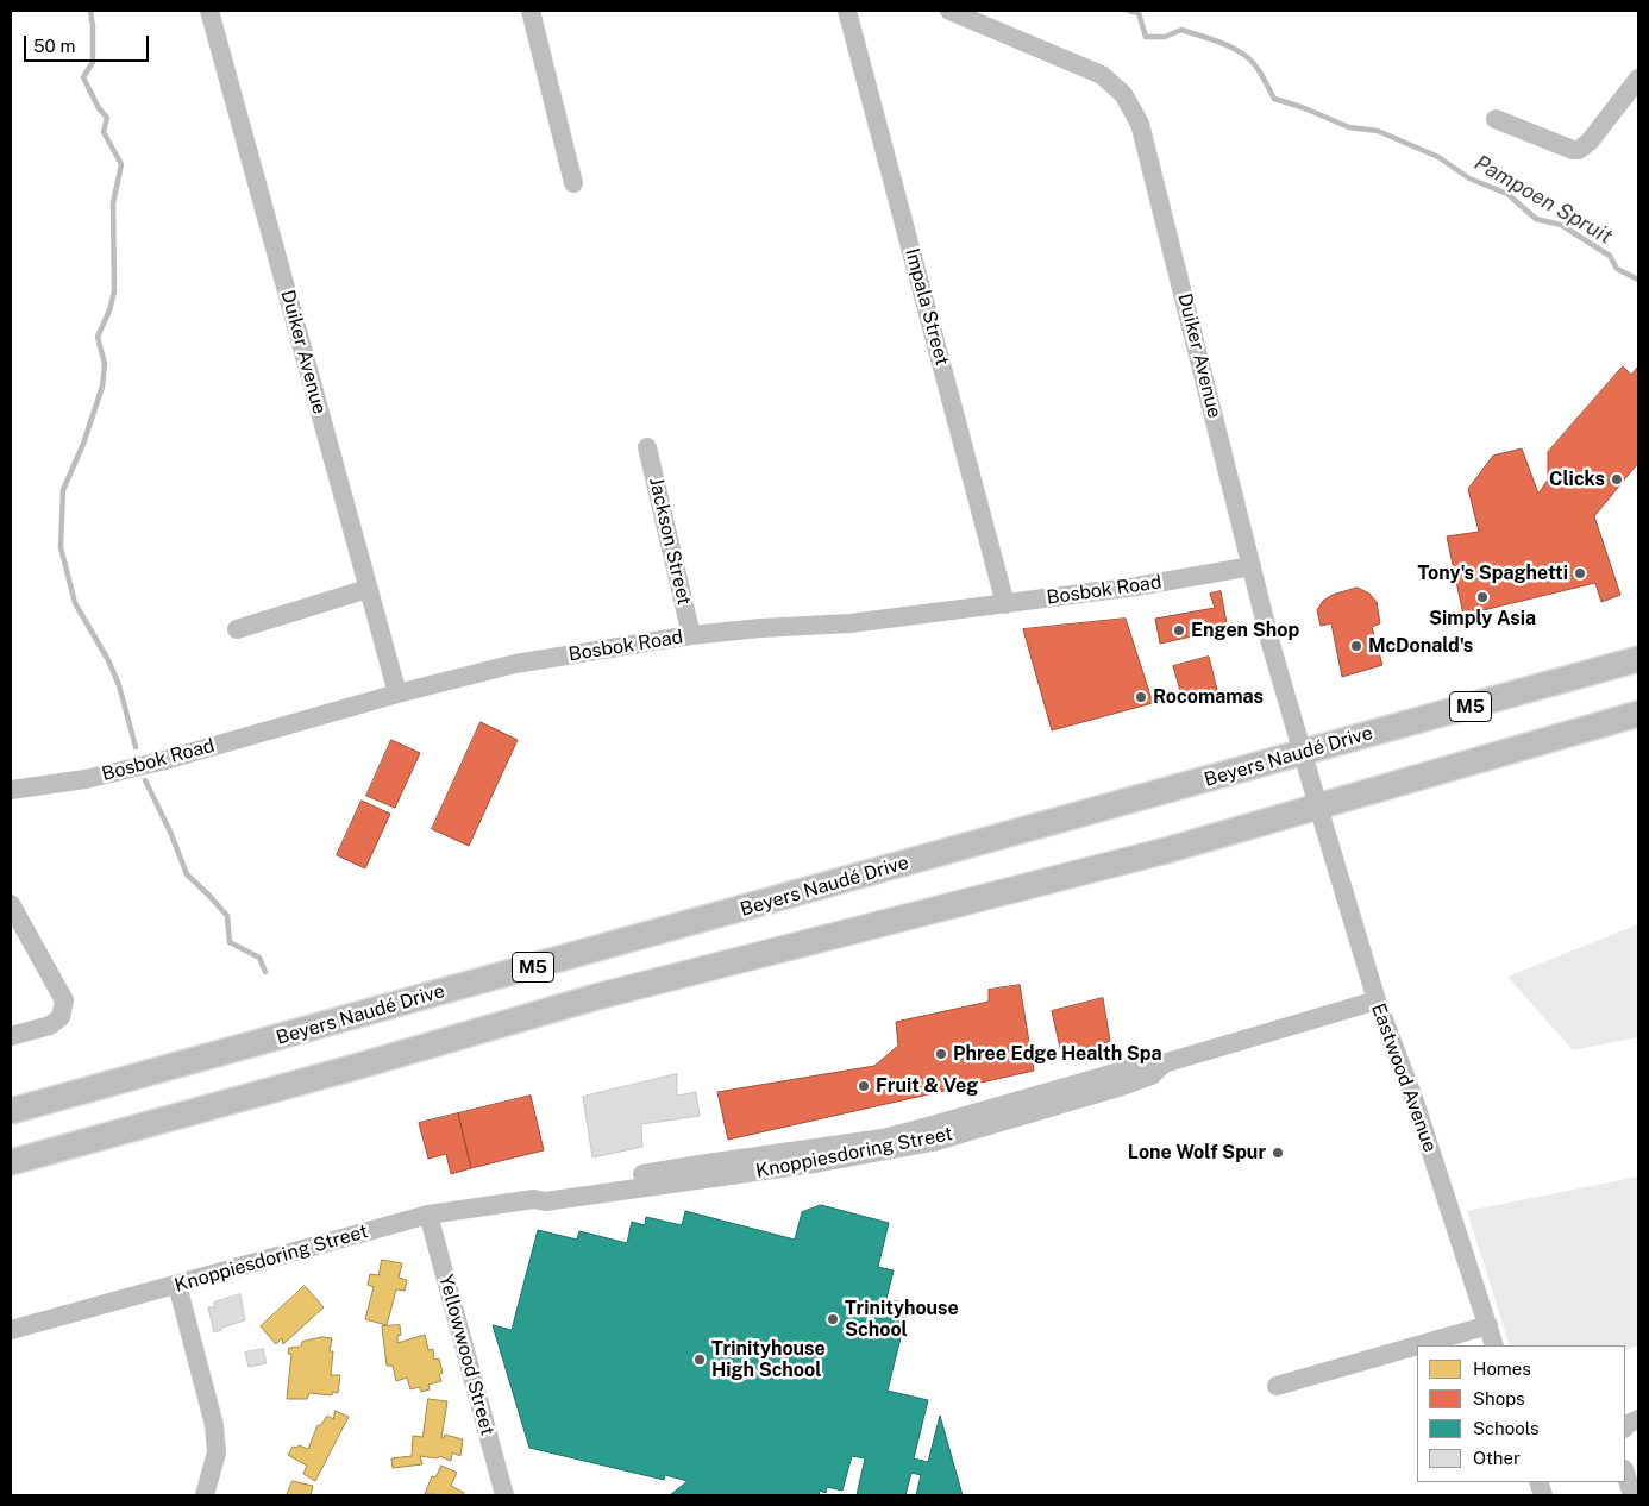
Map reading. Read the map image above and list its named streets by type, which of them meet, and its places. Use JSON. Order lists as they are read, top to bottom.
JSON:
{
  "streets": {
    "main road": ["M5", "Beyers Naudé Drive"],
    "street": [
      "Impala Street",
      "Duiker Avenue",
      "Jackson Street",
      "Bosbok Road",
      "Eastwood Avenue",
      "Knoppiesdoring Street",
      "Yellowwood Street"
    ]
  },
  "crossings": [
    ["Impala Street", "Bosbok Road"],
    ["Duiker Avenue", "Bosbok Road"],
    ["Duiker Avenue", "M5"],
    ["Duiker Avenue", "Beyers Naudé Drive"],
    ["Duiker Avenue", "Eastwood Avenue"],
    ["Jackson Street", "Bosbok Road"],
    ["M5", "Eastwood Avenue"],
    ["Eastwood Avenue", "Knoppiesdoring Street"],
    ["Knoppiesdoring Street", "Yellowwood Street"]
  ],
  "water": ["Pampoen Spruit"],
  "places": [
    "Clicks",
    "Tony's Spaghetti",
    "Simply Asia",
    "Engen Shop",
    "McDonald's",
    "Rocomamas",
    "Phree Edge Health Spa",
    "Fruit & Veg",
    "Lone Wolf Spur",
    "Trinityhouse School",
    "Trinityhouse High School"
  ],
  "legend": [
    "Homes",
    "Shops",
    "Schools",
    "Other"
  ],
  "scale_bar": "50 m"
}
